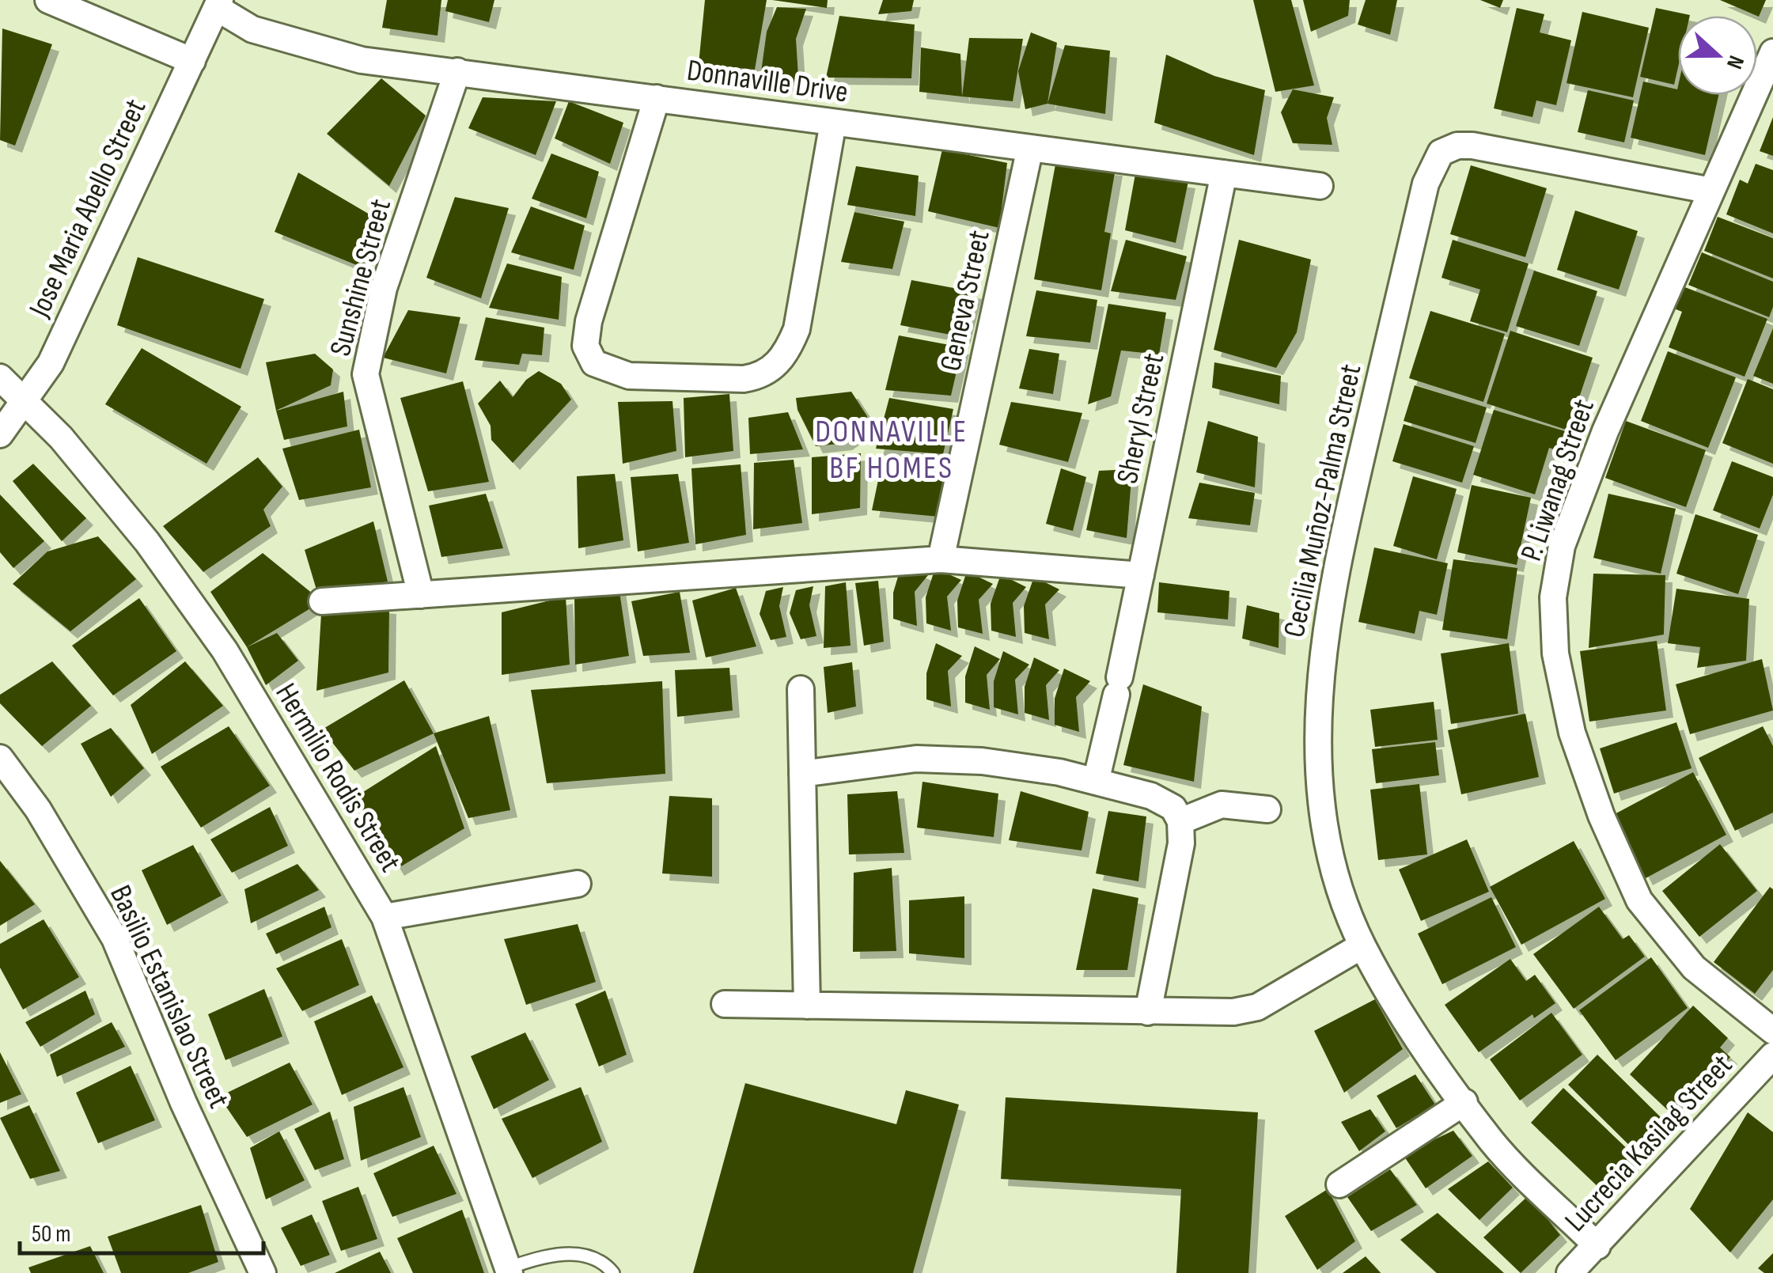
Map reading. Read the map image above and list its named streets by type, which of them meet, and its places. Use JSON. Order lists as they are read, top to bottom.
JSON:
{
  "streets": {
    "street": [
      "Donnaville Drive",
      "Jose Maria Abello Street",
      "Sunshine Street",
      "Geneva Street",
      "Sheryl Street",
      "P. Liwanag Street",
      "Cecilia Muñoz-Palma Street",
      "Hermilio Rodis Street",
      "Basilio Estanislao Street",
      "Lucrecia Kasilag Street"
    ]
  },
  "crossings": [
    ["Donnaville Drive", "Jose Maria Abello Street"],
    ["Donnaville Drive", "Sunshine Street"],
    ["Donnaville Drive", "Geneva Street"],
    ["Donnaville Drive", "Sheryl Street"],
    ["Jose Maria Abello Street", "Hermilio Rodis Street"],
    ["P. Liwanag Street", "Cecilia Muñoz-Palma Street"],
    ["Cecilia Muñoz-Palma Street", "Lucrecia Kasilag Street"]
  ],
  "districts": ["DONNAVILLE BF HOMES"],
  "scale_bar": "50 m",
  "north": "right"
}
